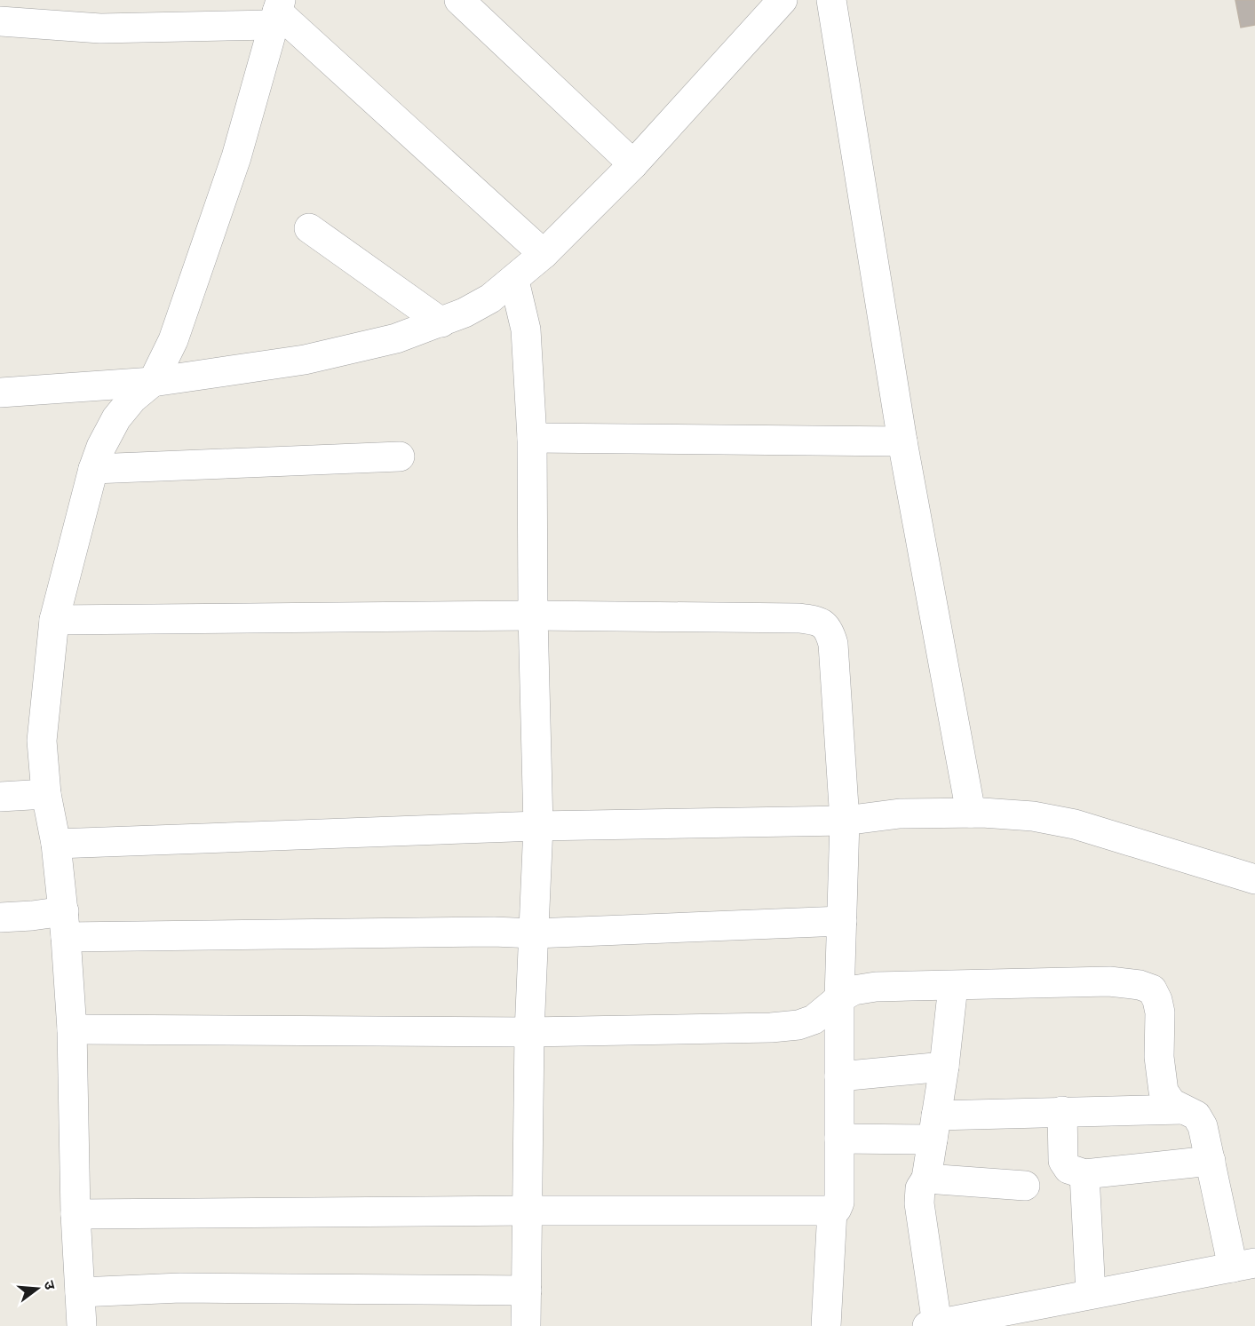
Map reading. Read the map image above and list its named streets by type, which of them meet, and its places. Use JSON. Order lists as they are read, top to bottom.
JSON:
{
  "north": "right"
}
